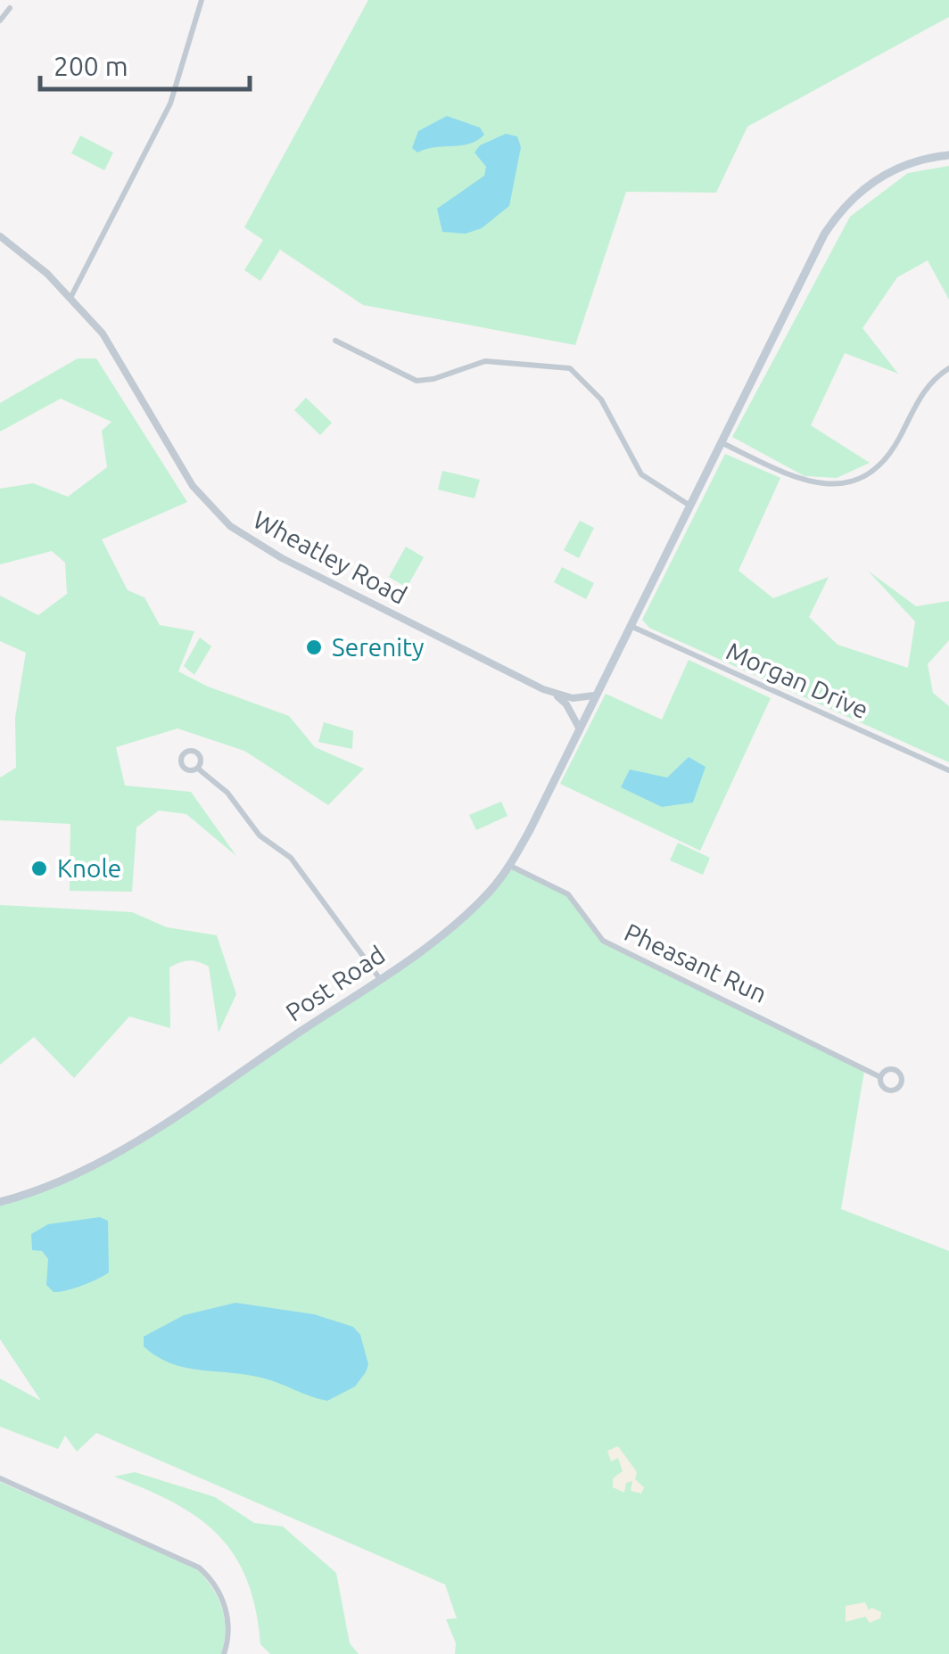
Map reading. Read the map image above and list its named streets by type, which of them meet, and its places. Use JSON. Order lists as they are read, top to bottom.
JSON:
{
  "streets": {
    "main road": ["Post Road"],
    "street": ["Wheatley Road", "Morgan Drive", "Pheasant Run"]
  },
  "crossings": [
    ["Wheatley Road", "Post Road"],
    ["Pheasant Run", "Post Road"]
  ],
  "places": ["Serenity", "Knole"],
  "scale_bar": "200 m"
}
